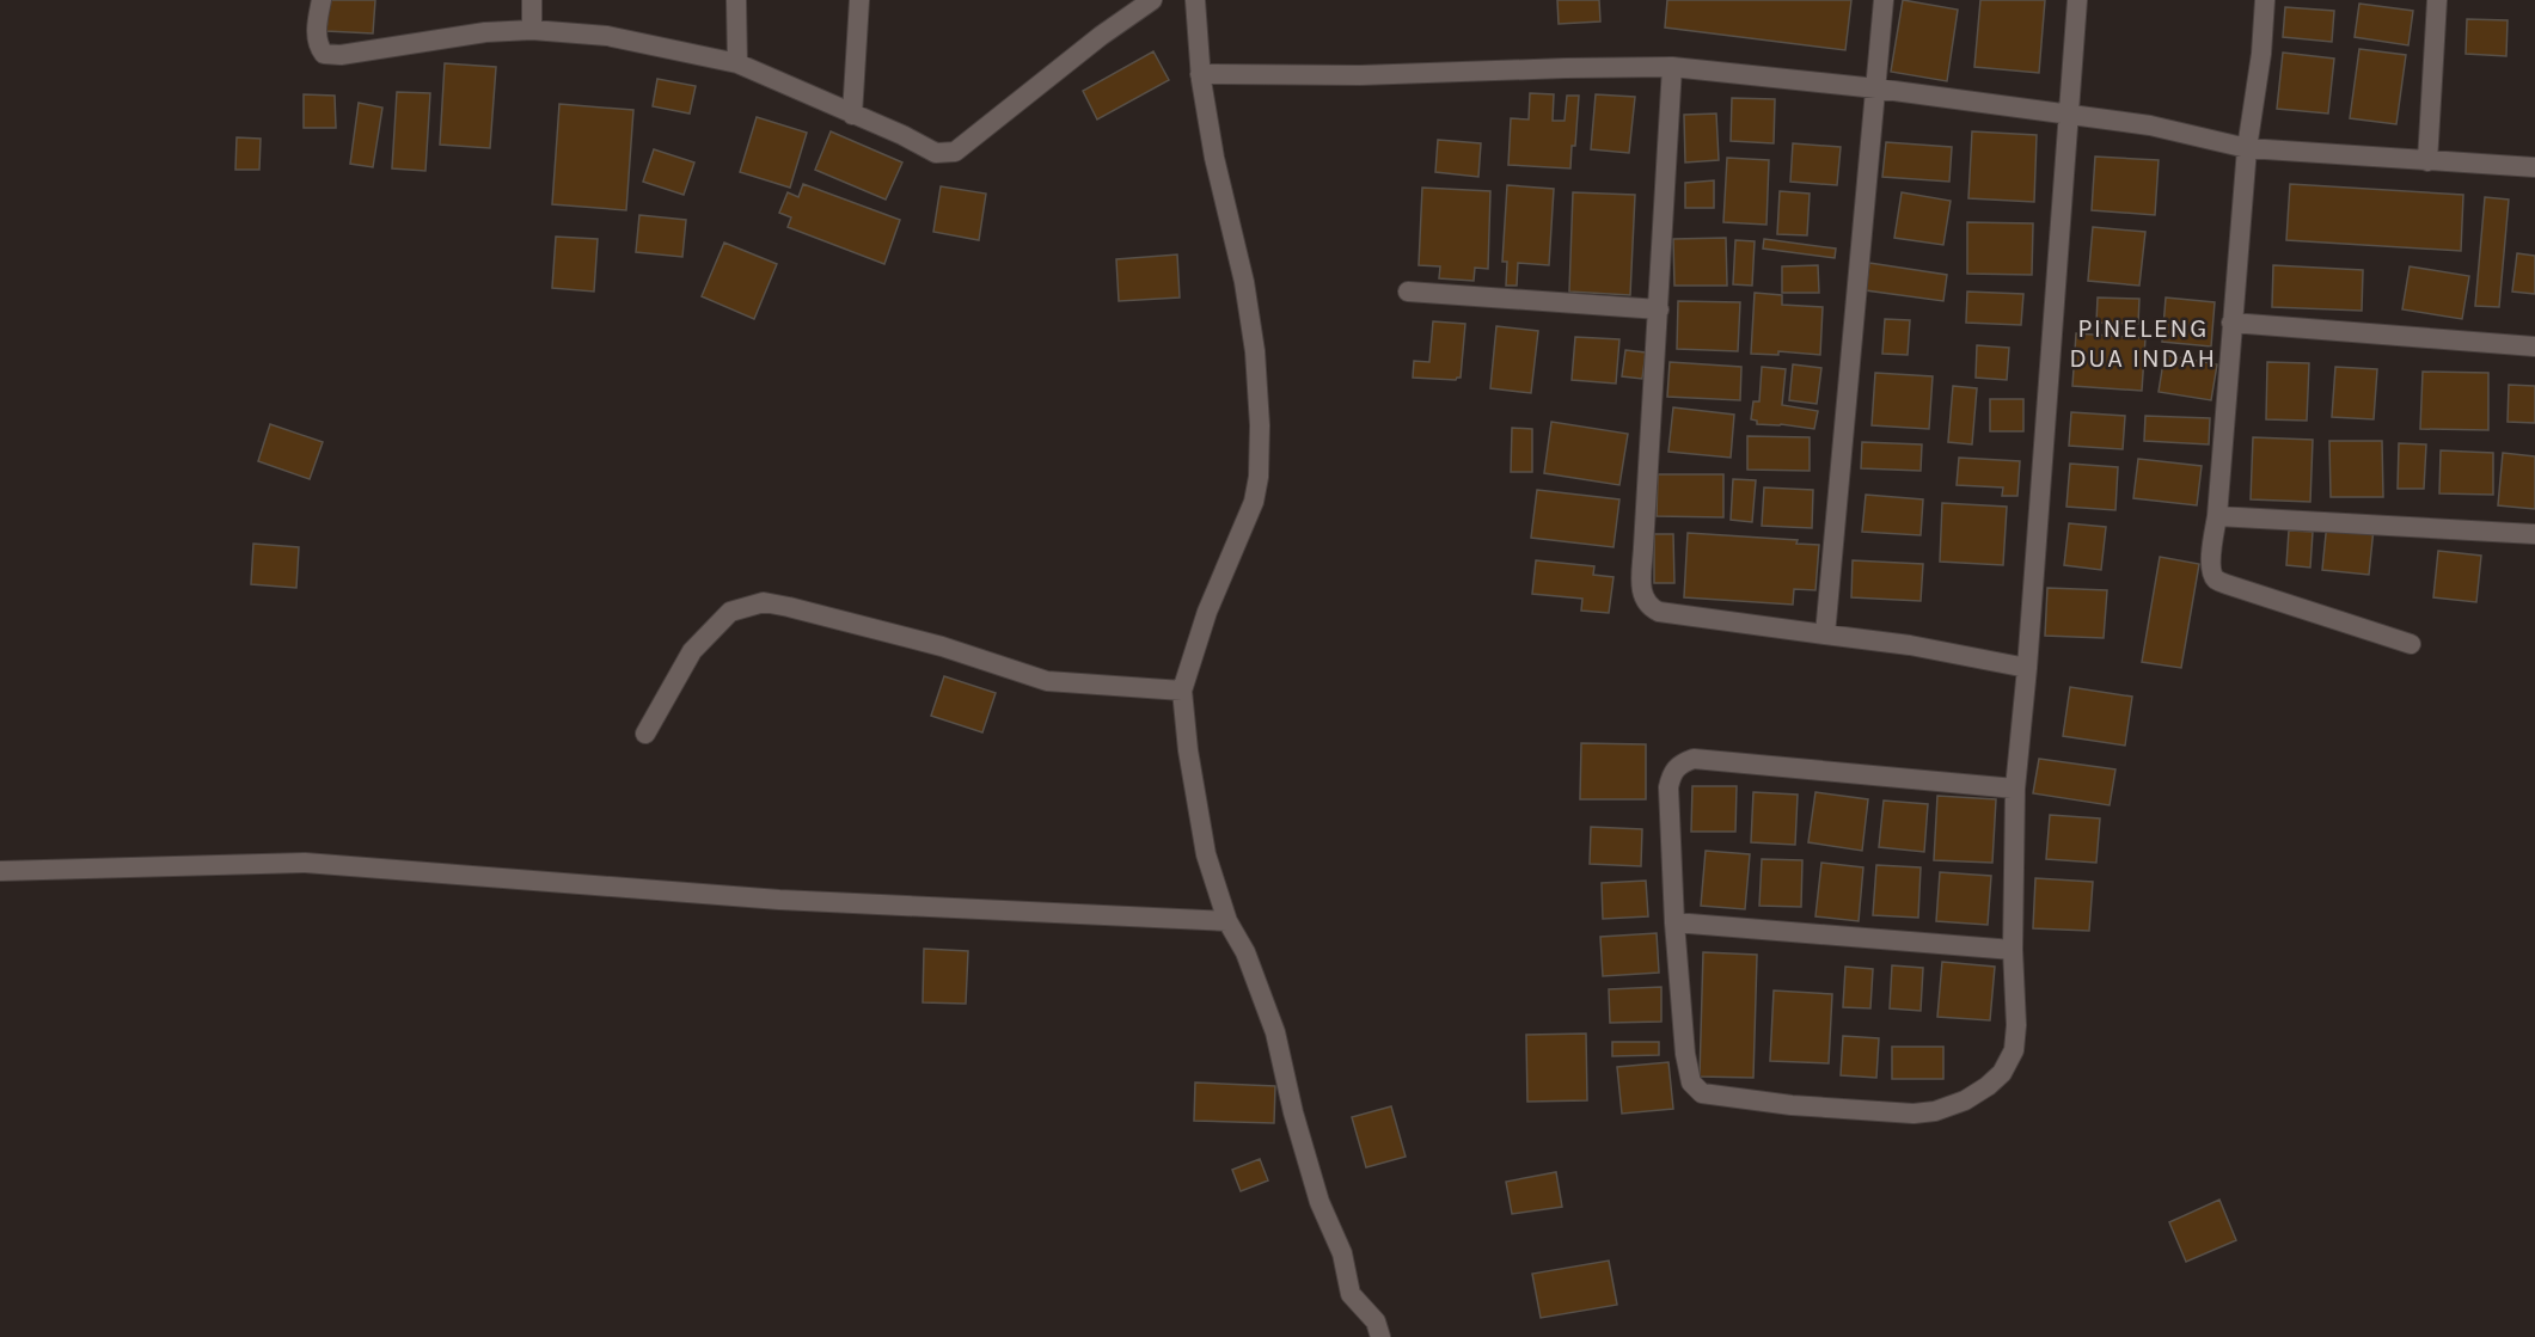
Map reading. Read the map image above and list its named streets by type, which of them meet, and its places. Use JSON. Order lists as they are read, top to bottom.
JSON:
{
  "districts": ["PINELENG DUA INDAH"]
}
